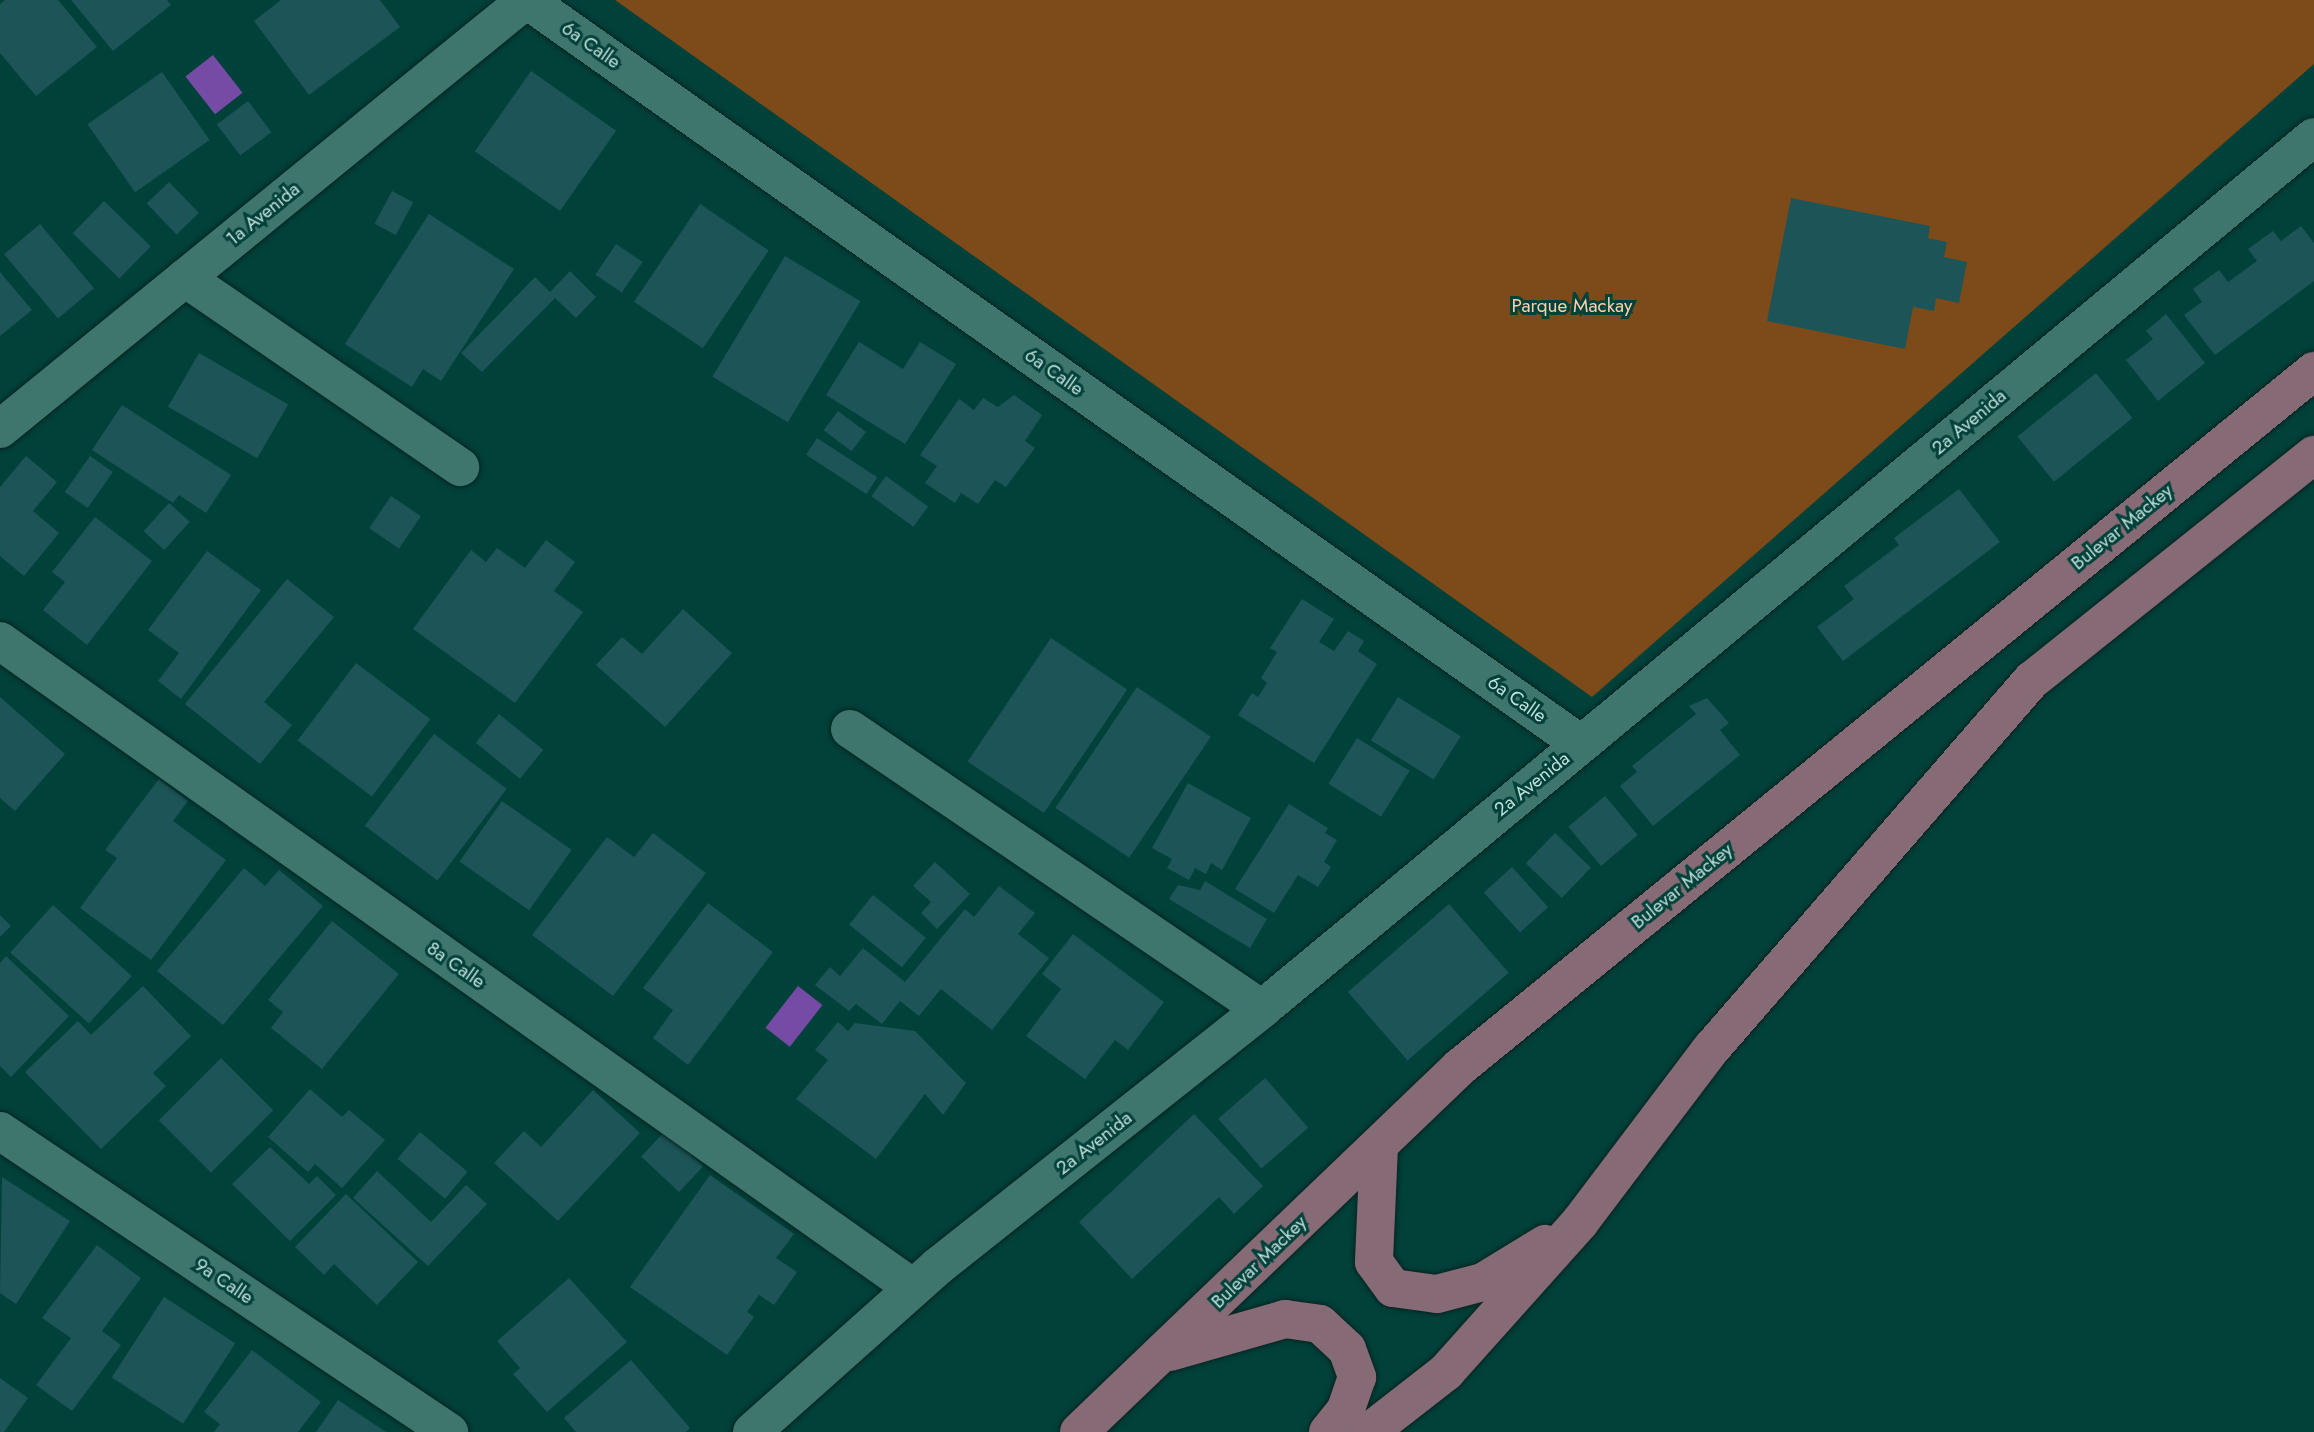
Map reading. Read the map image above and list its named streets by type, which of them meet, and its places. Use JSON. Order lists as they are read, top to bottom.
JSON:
{
  "streets": {
    "main road": ["Bulevar Mackey"],
    "street": [
      "6a Calle",
      "1a Avenida",
      "2a Avenida",
      "8a Calle",
      "9a Calle"
    ]
  },
  "crossings": [
    ["6a Calle", "1a Avenida"],
    ["6a Calle", "2a Avenida"],
    ["2a Avenida", "8a Calle"]
  ],
  "parks": ["Parque Mackay"]
}
